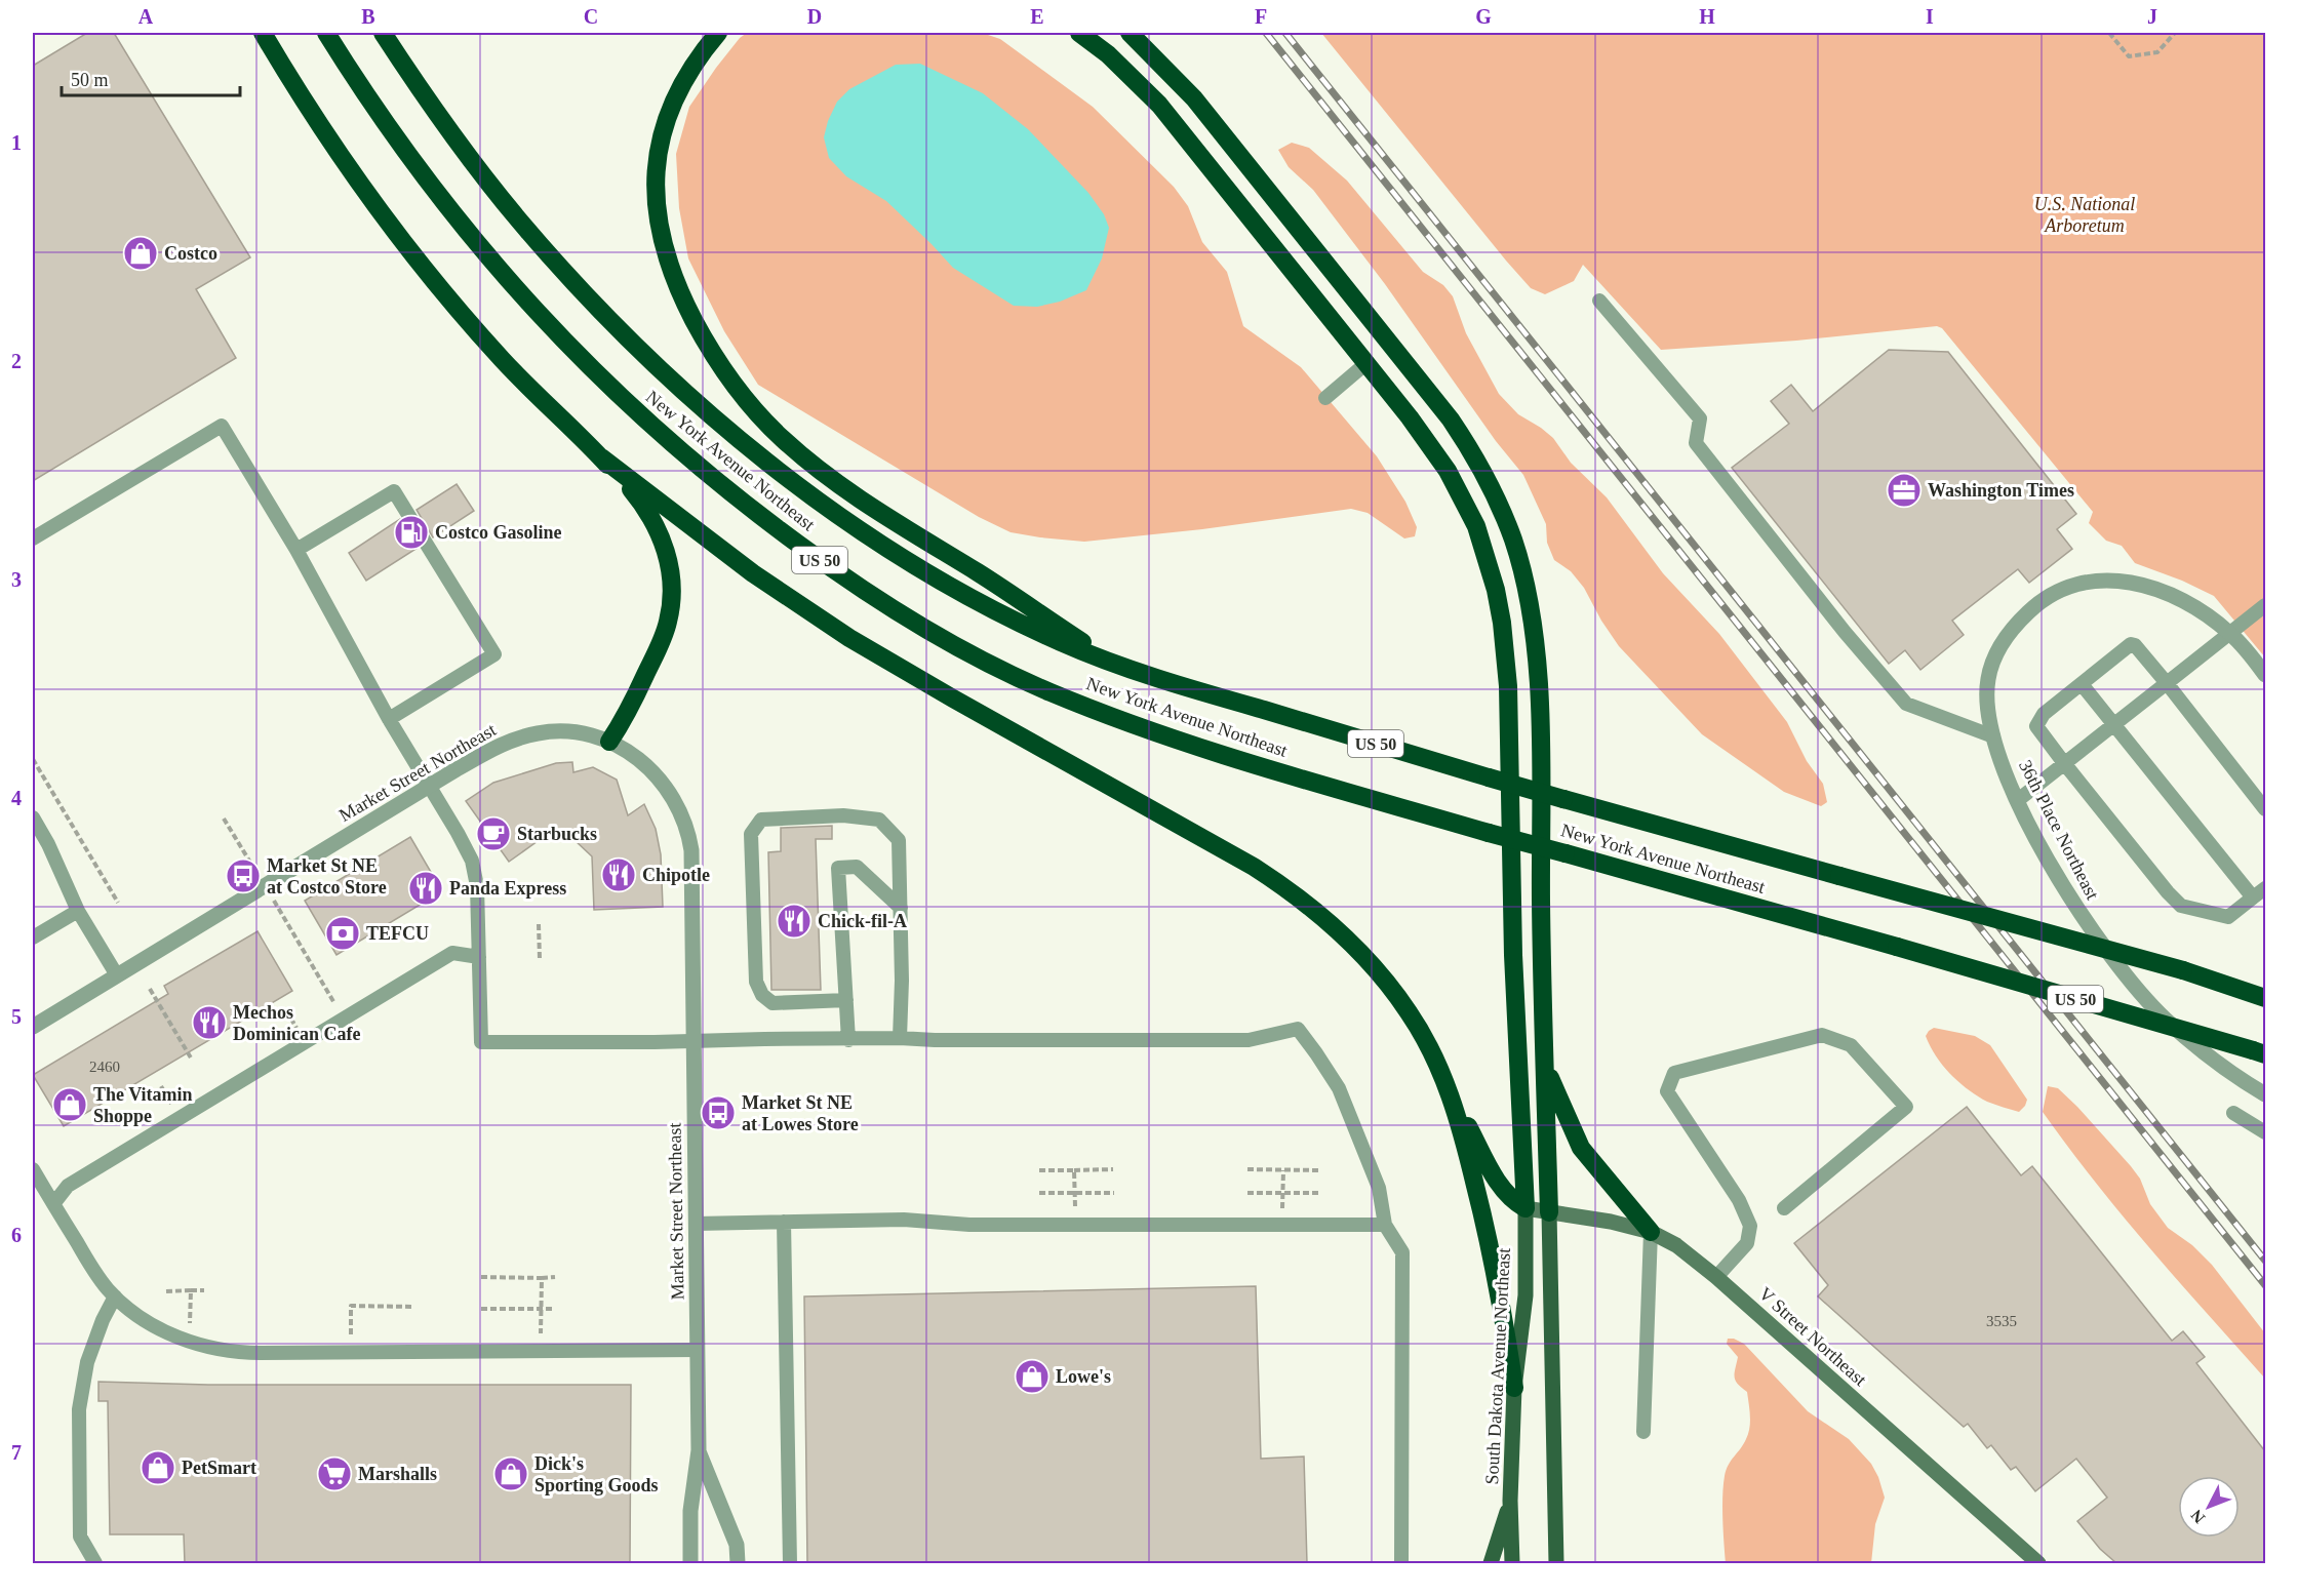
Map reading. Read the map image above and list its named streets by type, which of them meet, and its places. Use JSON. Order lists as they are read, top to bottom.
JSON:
{
  "streets": {
    "highway": ["New York Avenue Northeast", "US 50"],
    "main road": ["South Dakota Avenue Northeast"],
    "street": ["Market Street Northeast", "36th Place Northeast", "V Street Northeast"]
  },
  "crossings": [
    ["V Street Northeast", "South Dakota Avenue Northeast"]
  ],
  "parks": ["U.S. National Arboretum"],
  "places": {
    "shop": [
      "Costco",
      "The Vitamin Shoppe",
      "Lowe's",
      "PetSmart",
      "Dick's Sporting Goods"
    ],
    "office": ["Washington Times"],
    "fuel station": ["Costco Gasoline"],
    "cafe": ["Starbucks"],
    "restaurant": [
      "Chipotle",
      "Panda Express",
      "Chick-fil-A",
      "Mechos Dominican Cafe"
    ],
    "bus stop": ["Market St NE at Costco Store", "Market St NE at Lowes Store"],
    "bank": ["TEFCU"],
    "supermarket": ["Marshalls"]
  },
  "house_numbers": ["2460", "3535"],
  "scale_bar": "50 m",
  "north": "bottom left",
  "grid": {
    "columns": [
      "A",
      "B",
      "C",
      "D",
      "E",
      "F",
      "G",
      "H",
      "I",
      "J"
    ],
    "rows": [
      "1",
      "2",
      "3",
      "4",
      "5",
      "6",
      "7"
    ]
  }
}
